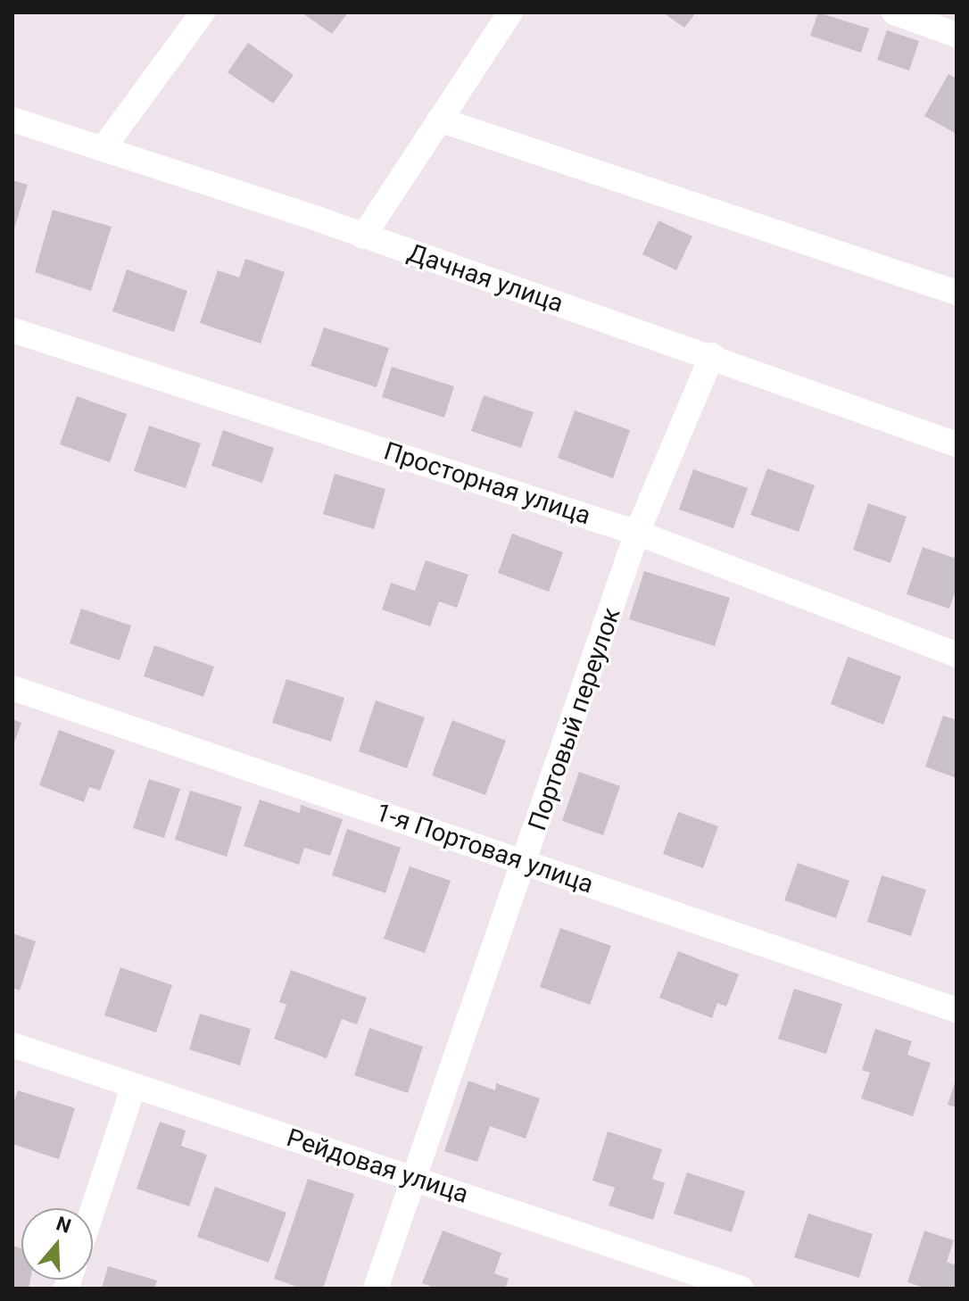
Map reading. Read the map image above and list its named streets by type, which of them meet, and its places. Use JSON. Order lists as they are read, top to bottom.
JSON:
{
  "streets": {
    "street": [
      "Дачная улица",
      "Просторная улица",
      "Портовый переулок",
      "1-я Портовая улица",
      "Рейдовая улица"
    ]
  },
  "crossings": [
    ["Дачная улица", "Портовый переулок"],
    ["Просторная улица", "Портовый переулок"],
    ["Портовый переулок", "1-я Портовая улица"],
    ["Портовый переулок", "Рейдовая улица"]
  ],
  "north": "top"
}
